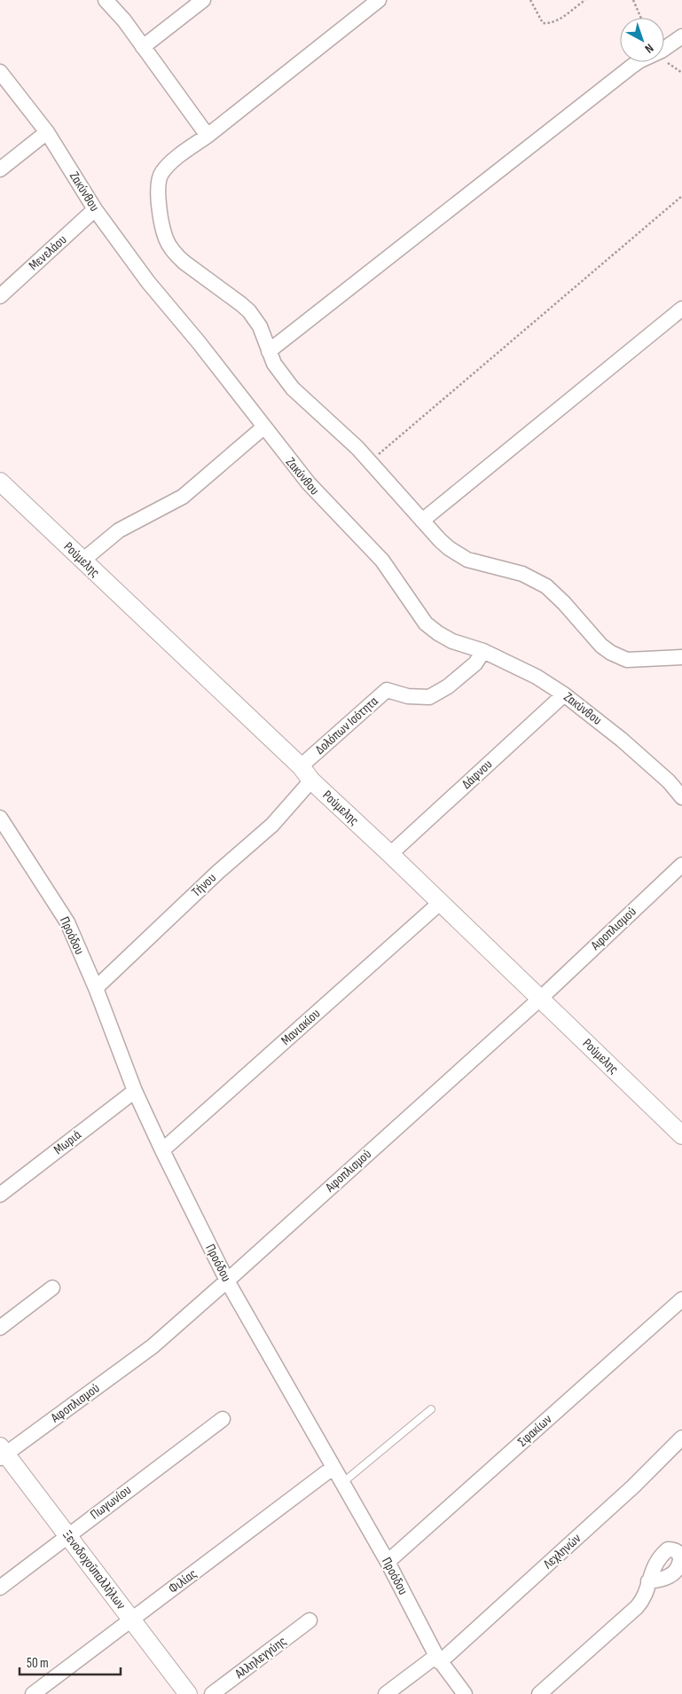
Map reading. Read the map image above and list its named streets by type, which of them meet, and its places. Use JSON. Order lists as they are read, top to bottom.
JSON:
{
  "streets": {
    "street": [
      "Ζακύνθου",
      "Μενελάου",
      "Ρούμελης",
      "Δολόπων Ισότητα",
      "Δάφνου",
      "Τήνου",
      "Αφοπλισμού",
      "Προόδου",
      "Μανιακίου",
      "Μωριά",
      "Σφακίων",
      "Πωγωνίου",
      "Λεχληνών",
      "Ξενοδοχοϋπαλλήλων",
      "Φιλίας",
      "Αλληλεγγύης"
    ]
  },
  "crossings": [
    ["Ζακύνθου", "Μενελάου"],
    ["Ζακύνθου", "Δολόπων Ισότητα"],
    ["Ζακύνθου", "Δάφνου"],
    ["Ρούμελης", "Δολόπων Ισότητα"],
    ["Ρούμελης", "Δάφνου"],
    ["Ρούμελης", "Τήνου"],
    ["Ρούμελης", "Αφοπλισμού"],
    ["Ρούμελης", "Μανιακίου"],
    ["Τήνου", "Προόδου"],
    ["Αφοπλισμού", "Προόδου"],
    ["Αφοπλισμού", "Ξενοδοχοϋπαλλήλων"],
    ["Προόδου", "Μανιακίου"],
    ["Προόδου", "Μωριά"],
    ["Προόδου", "Σφακίων"],
    ["Προόδου", "Λεχληνών"],
    ["Προόδου", "Φιλίας"],
    ["Πωγωνίου", "Ξενοδοχοϋπαλλήλων"],
    ["Ξενοδοχοϋπαλλήλων", "Φιλίας"]
  ],
  "scale_bar": "50 m",
  "north": "bottom right"
}
